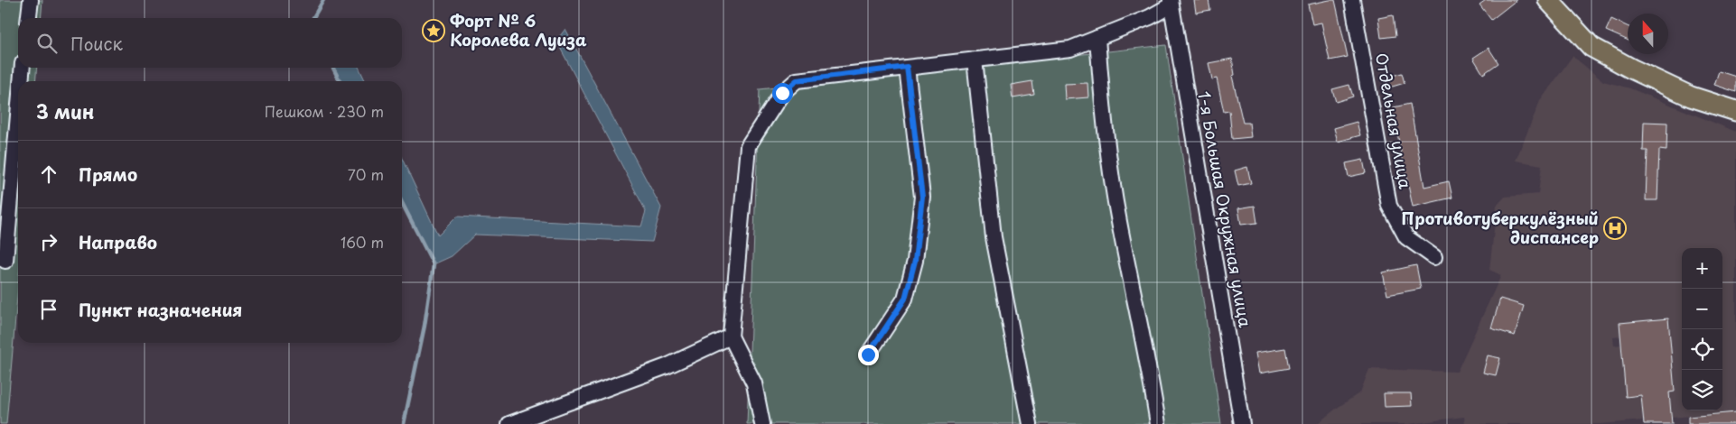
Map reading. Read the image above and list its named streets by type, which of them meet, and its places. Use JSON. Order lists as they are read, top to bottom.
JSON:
{
  "streets": {
    "street": ["Отдельная улица", "1-я Большая Окружная улица"]
  },
  "places": {
    "place": ["Форт № 6 Королева Луиза"],
    "hospital": ["Противотуберкулёзный диспансер"]
  },
  "north": "top",
  "page": {
    "search": "Поиск",
    "heading": ["3 мин", "Пешком · 230 m"],
    "list": [
      ["Прямо", "70 m"],
      ["Направо", "160 m"],
      "Пункт назначения"
    ],
    "map_buttons": ["+", "−"]
  }
}
